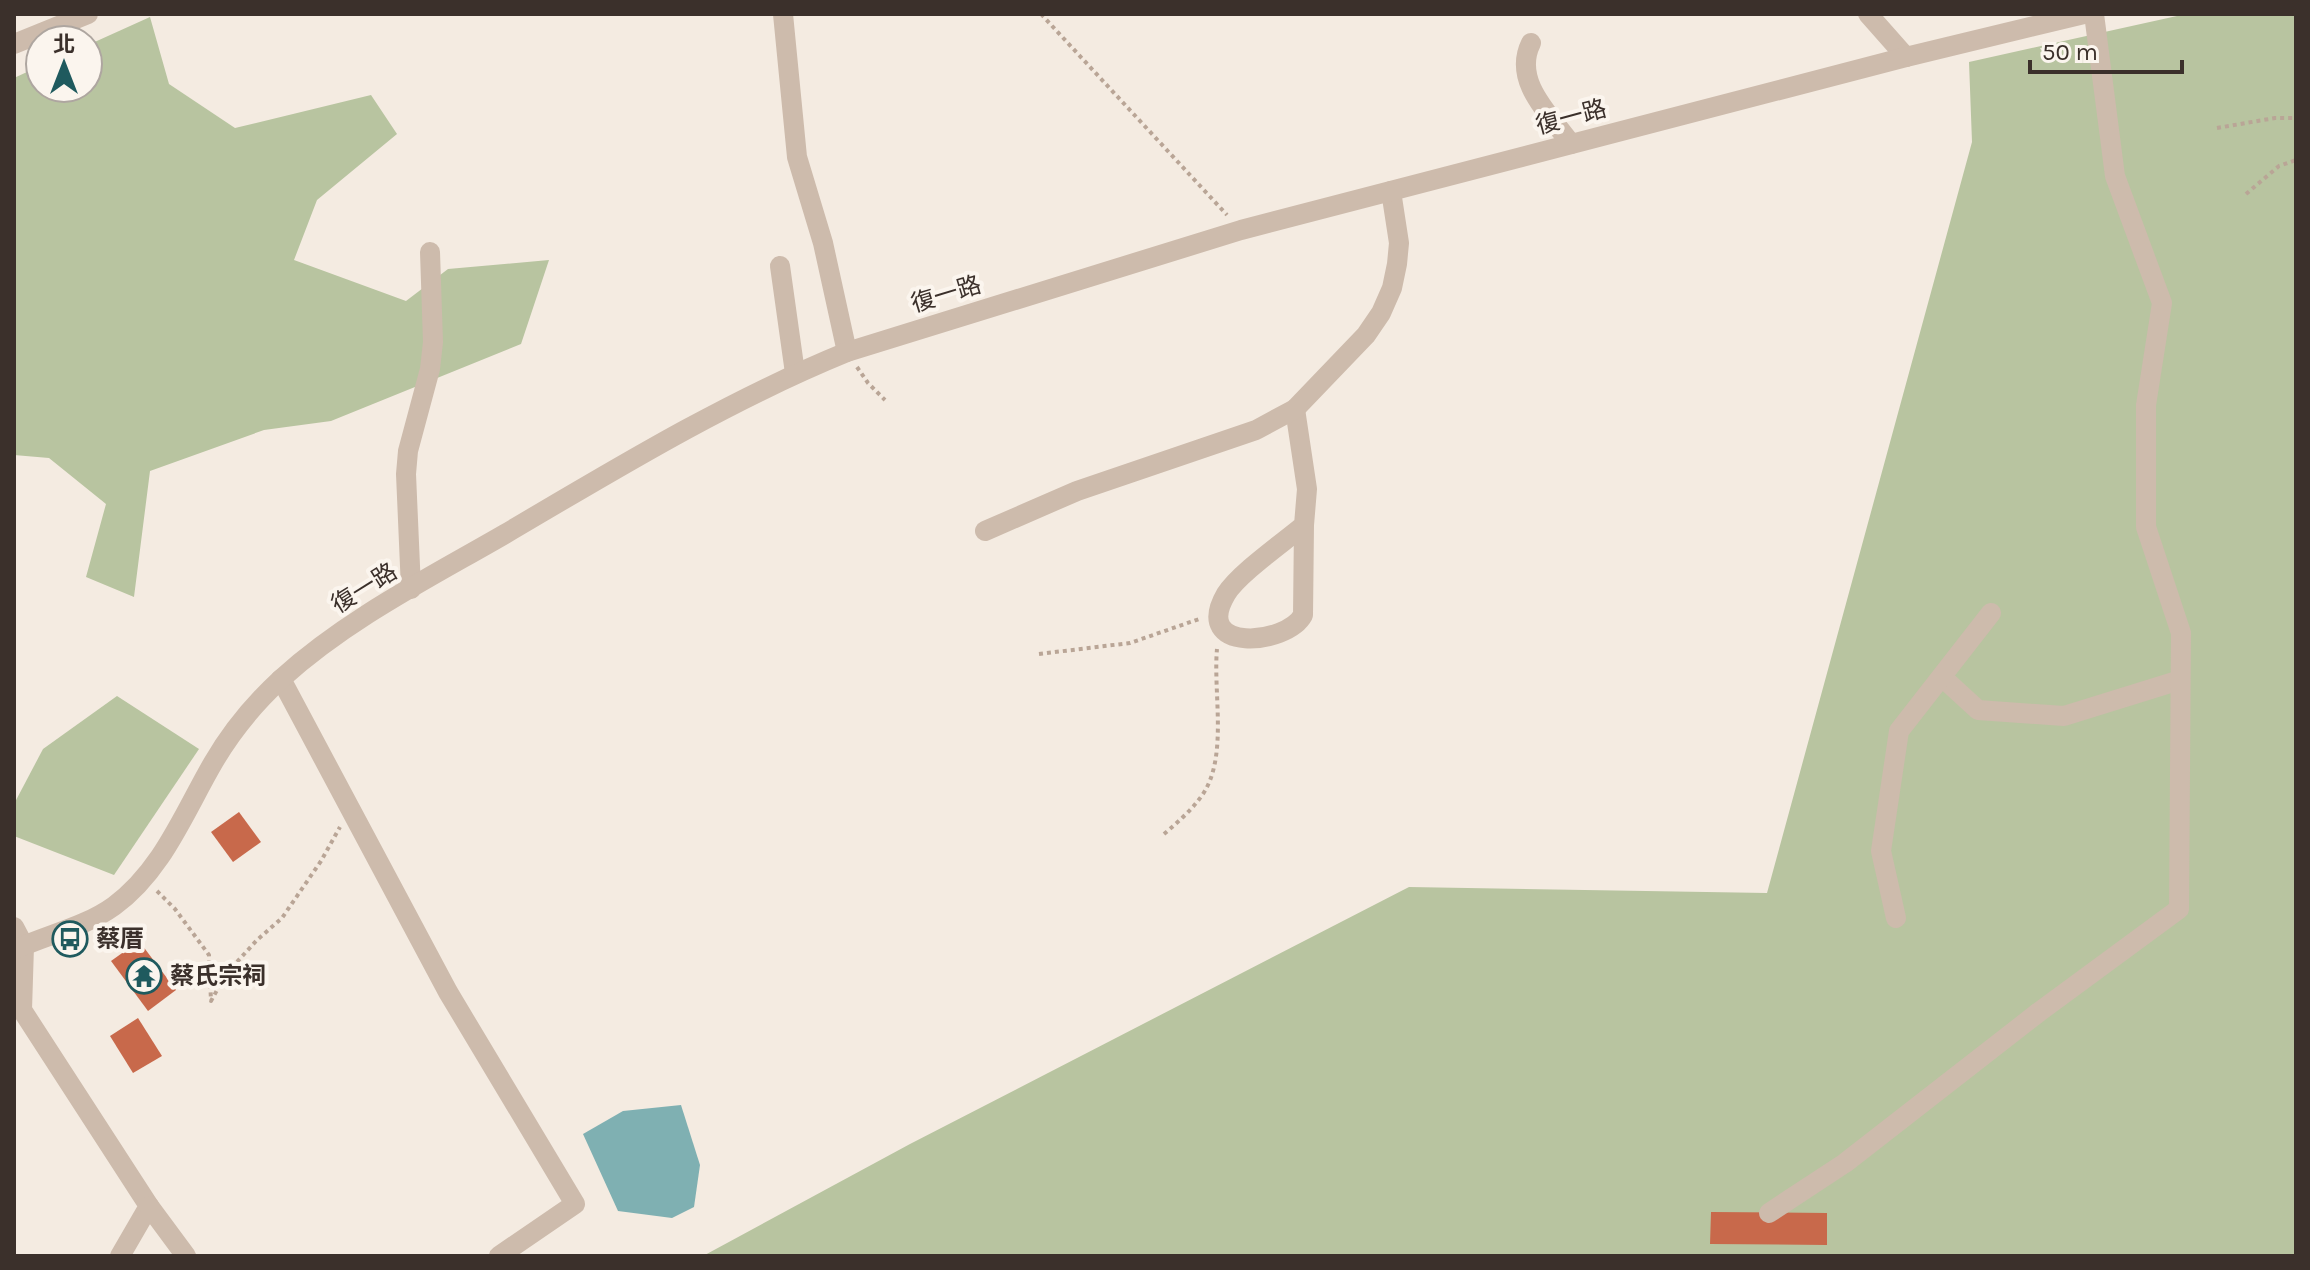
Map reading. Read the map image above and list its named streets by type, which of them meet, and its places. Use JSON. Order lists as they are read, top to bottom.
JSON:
{
  "streets": {
    "street": ["復一路"]
  },
  "places": {
    "bus stop": ["蔡厝"],
    "temple": ["蔡氏宗祠"]
  },
  "scale_bar": "50 m",
  "north": "top"
}
